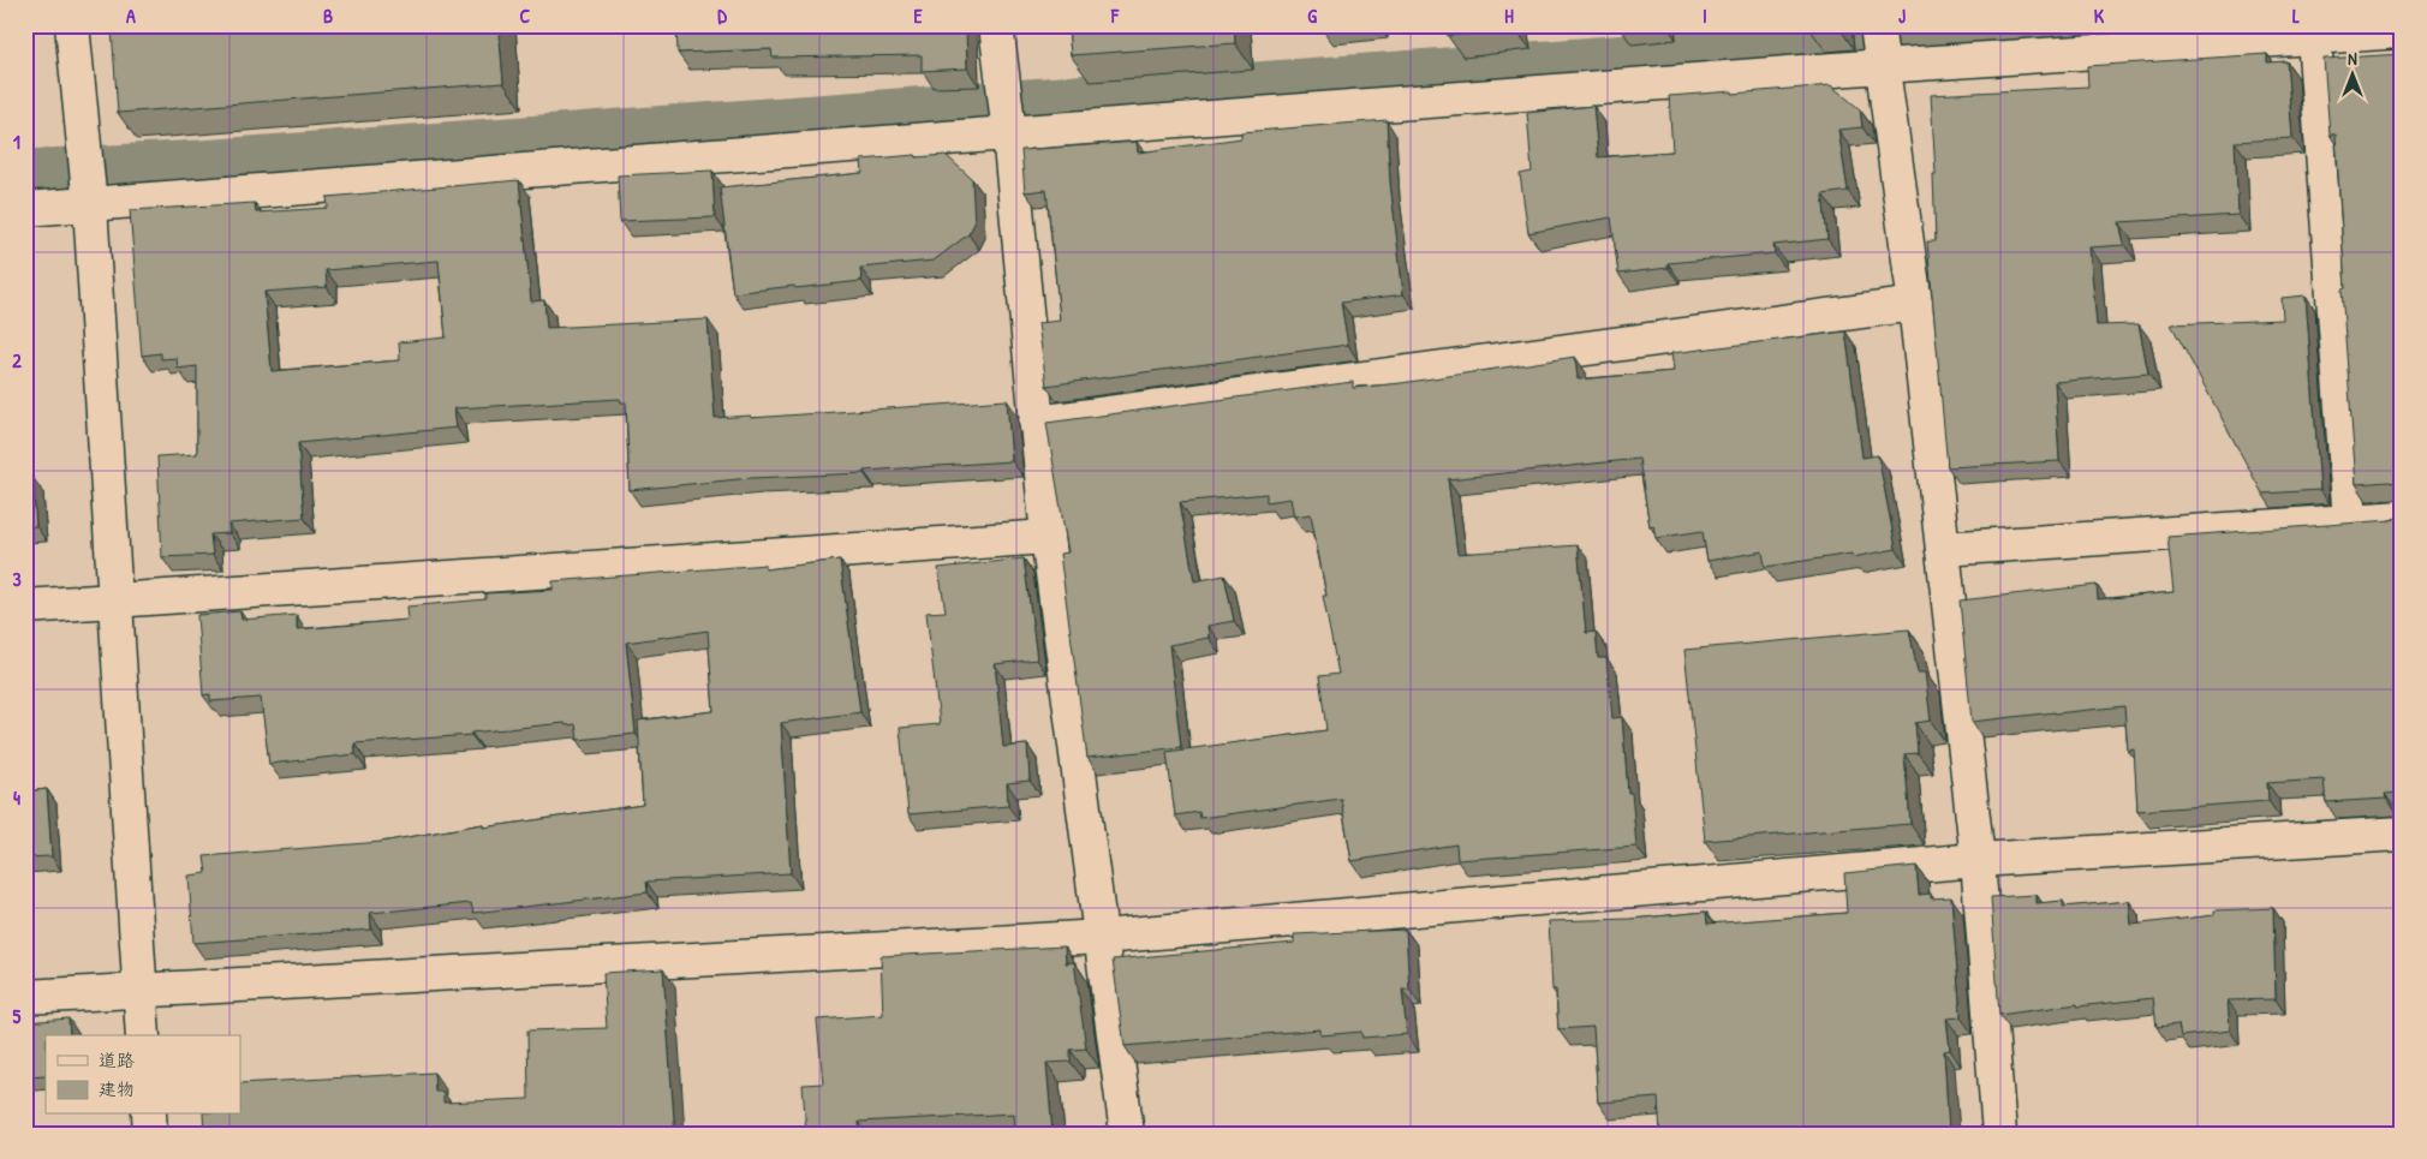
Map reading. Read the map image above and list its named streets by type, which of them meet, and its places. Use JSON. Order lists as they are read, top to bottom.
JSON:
{
  "legend": ["道路", "建物"],
  "north": "top",
  "grid": {
    "columns": [
      "A",
      "B",
      "C",
      "D",
      "E",
      "F",
      "G",
      "H",
      "I",
      "J",
      "K",
      "L"
    ],
    "rows": [
      "1",
      "2",
      "3",
      "4",
      "5"
    ]
  }
}
